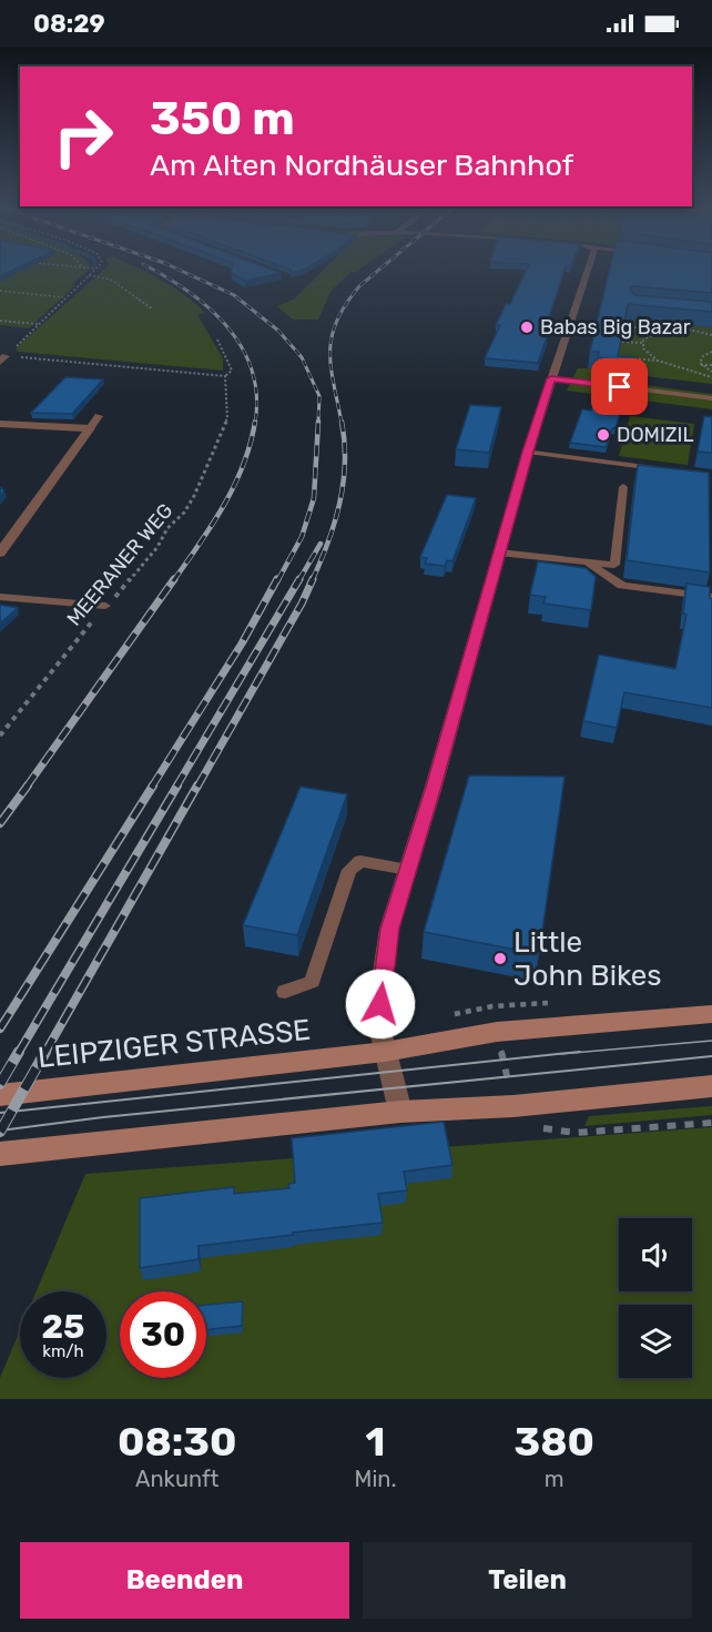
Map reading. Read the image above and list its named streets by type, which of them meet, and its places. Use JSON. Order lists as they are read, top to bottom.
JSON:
{
  "streets": {
    "main road": ["LEIPZIGER STRASSE"],
    "path": ["MEERANER WEG"]
  },
  "places": ["Babas Big Bazar", "DOMIZIL", "Little John Bikes"],
  "page": {
    "status": "08:29",
    "turn": ["350 m", "Am Alten Nordhäuser Bahnhof"],
    "speed": "25 km/h",
    "limit": "30",
    "eta": [
      "08:30",
      "Ankunft",
      "1",
      "Min.",
      "380",
      "m"
    ],
    "buttons": ["Beenden", "Teilen"]
  }
}
